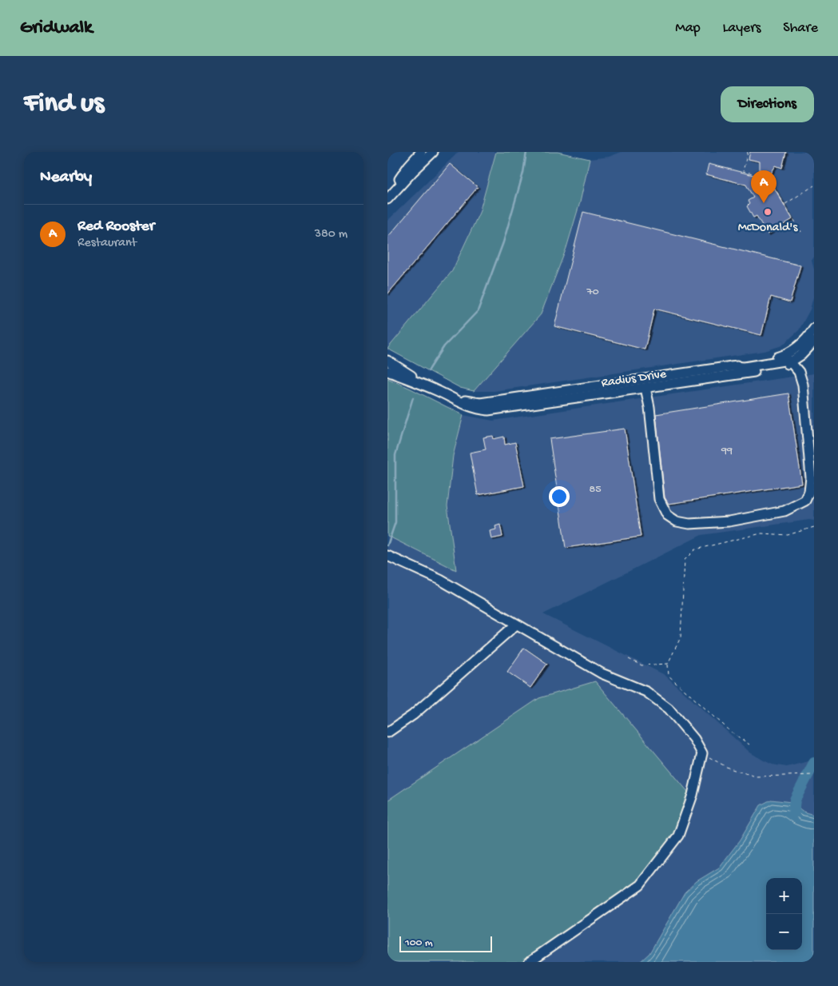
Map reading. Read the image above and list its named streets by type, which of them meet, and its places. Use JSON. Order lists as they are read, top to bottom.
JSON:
{
  "streets": {
    "street": ["Radius Drive"]
  },
  "places": ["McDonald's"],
  "house_numbers": ["70", "99", "85"],
  "scale_bar": "100 m",
  "page": {
    "header": "Gridwalk",
    "nav": ["Map", "Layers", "Share"],
    "buttons": "Directions",
    "title": "Find us",
    "heading": "Nearby",
    "pins": "A",
    "list": [
      {
        "mark": "A",
        "name": "Red Rooster",
        "note": "Restaurant",
        "value": "380 m"
      }
    ],
    "map_buttons": ["+", "−"],
    "scale": "100 m"
  }
}
